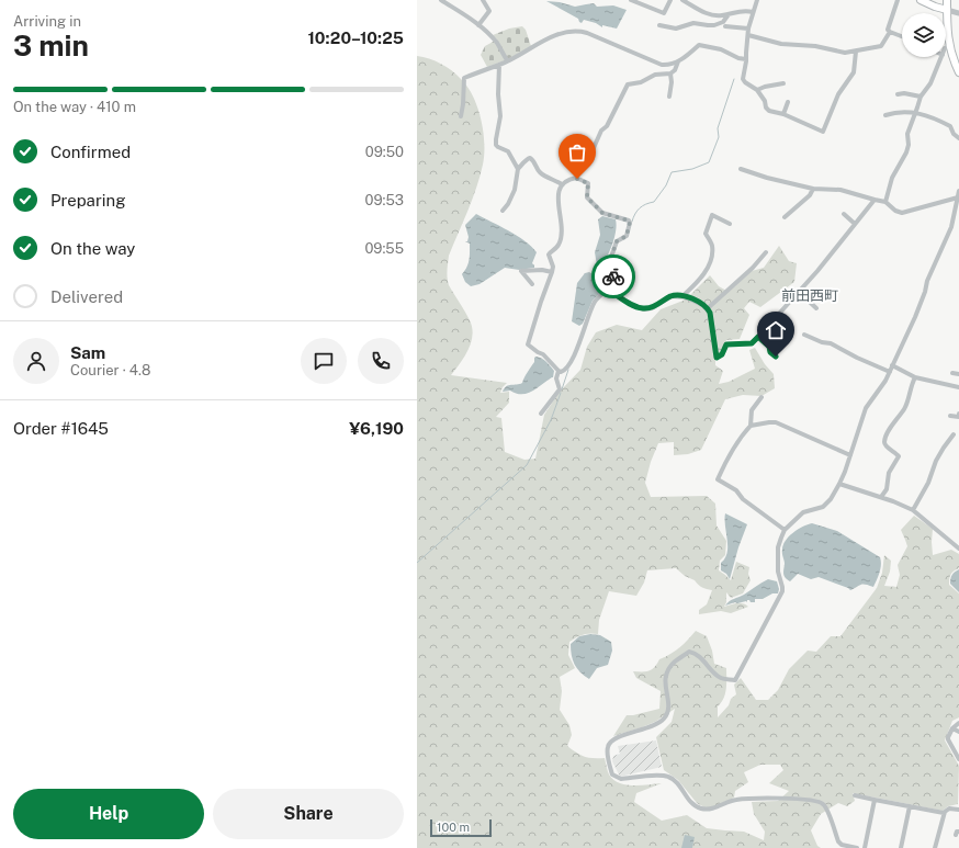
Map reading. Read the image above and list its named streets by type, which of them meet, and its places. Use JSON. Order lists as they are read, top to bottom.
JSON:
{
  "districts": ["前田西町"],
  "scale_bar": "100 m",
  "page": {
    "heading": ["3 min", "Arriving in", "10:20–10:25"],
    "panel": [
      "Sam",
      "Courier · 4.8",
      "Order #1645",
      "¥6,190"
    ],
    "bar": "On the way · 410 m",
    "list": [
      ["Confirmed", "09:50"],
      ["Preparing", "09:53"],
      ["On the way", "09:55"],
      "Delivered"
    ],
    "buttons": ["Help", "Share"],
    "scale": "100 m"
  }
}
